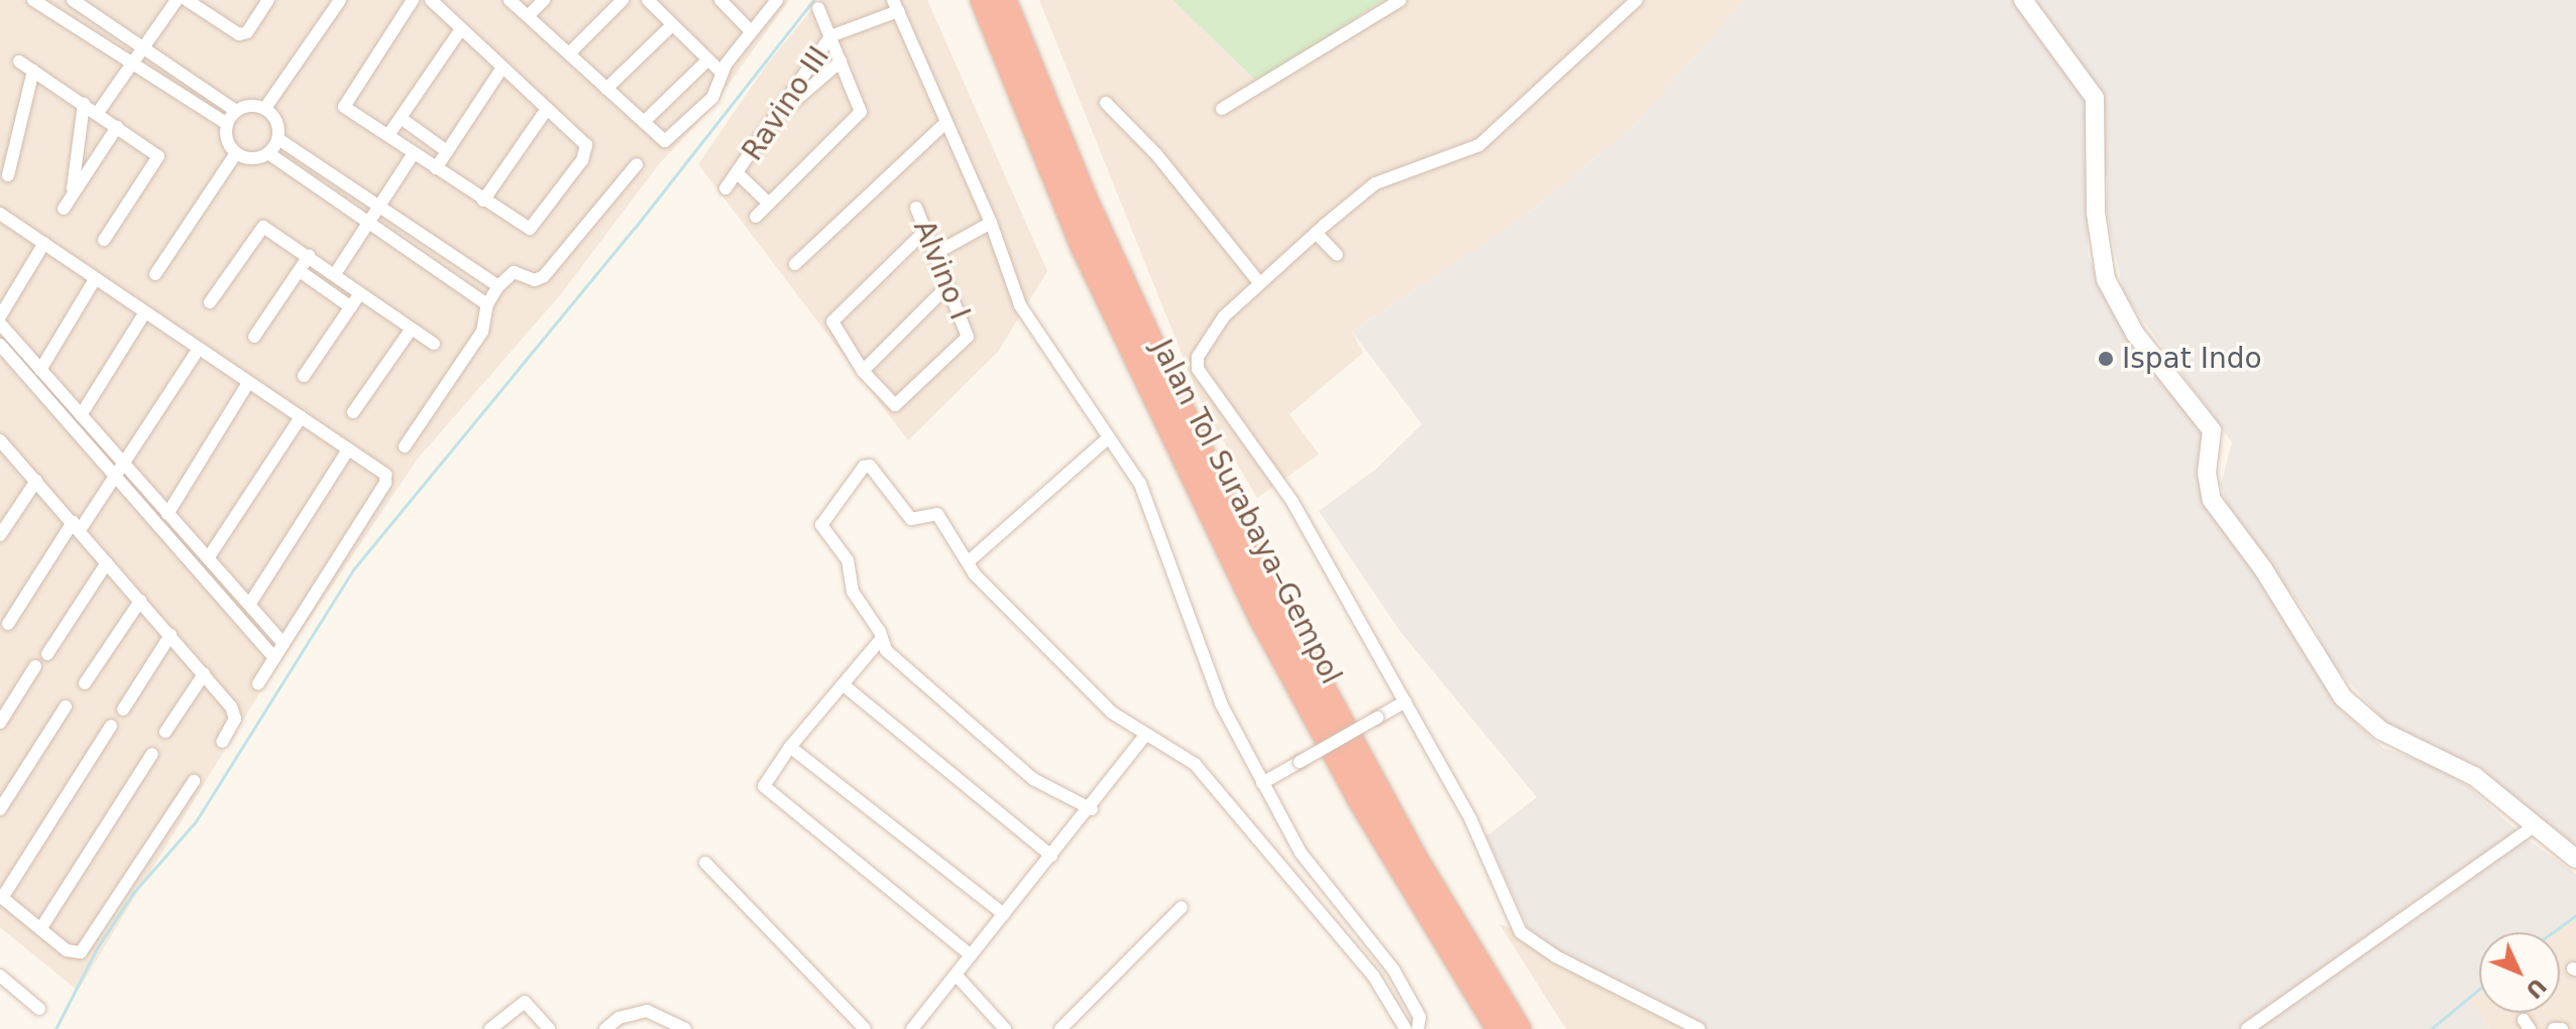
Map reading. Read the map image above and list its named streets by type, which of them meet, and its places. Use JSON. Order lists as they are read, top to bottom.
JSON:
{
  "streets": {
    "highway": ["Jalan Tol Surabaya–Gempol"],
    "street": ["Ravino III", "Alvino I"]
  },
  "places": ["Ispat Indo"],
  "north": "bottom right"
}
